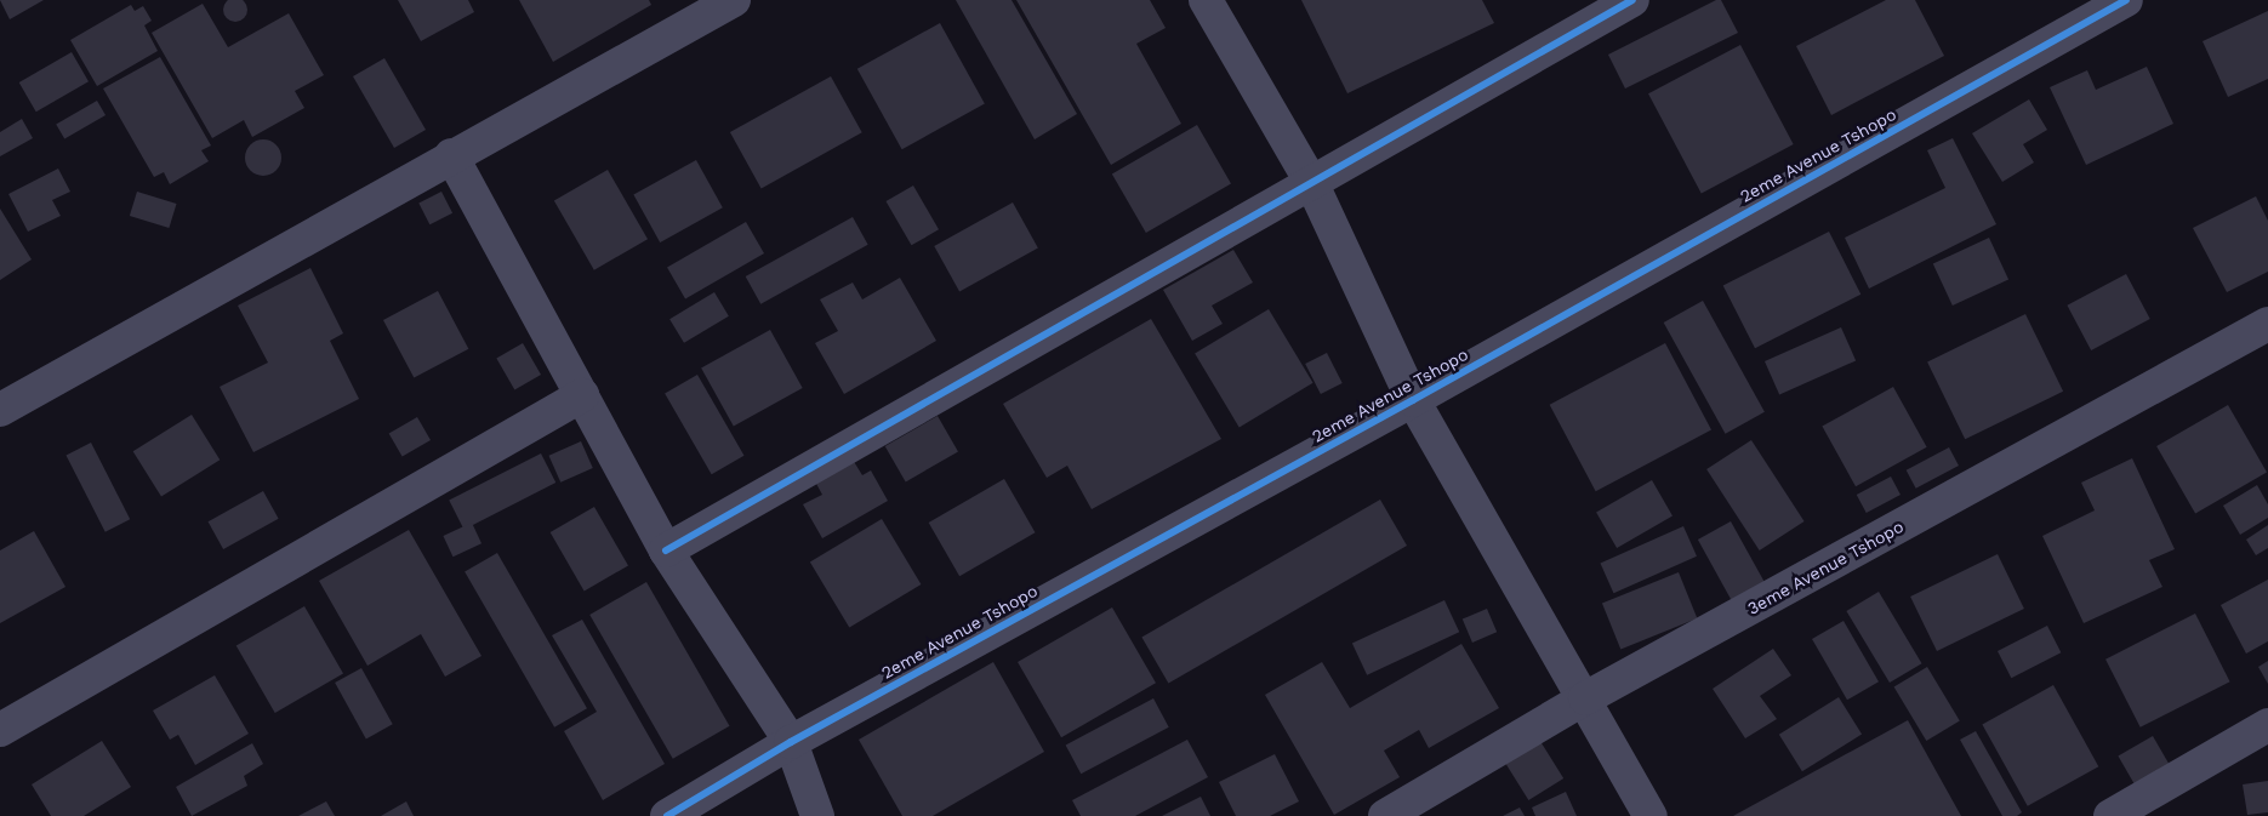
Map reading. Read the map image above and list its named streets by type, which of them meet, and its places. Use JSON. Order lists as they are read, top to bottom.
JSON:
{
  "streets": {
    "street": ["2eme Avenue Tshopo", "3eme Avenue Tshopo"]
  }
}
